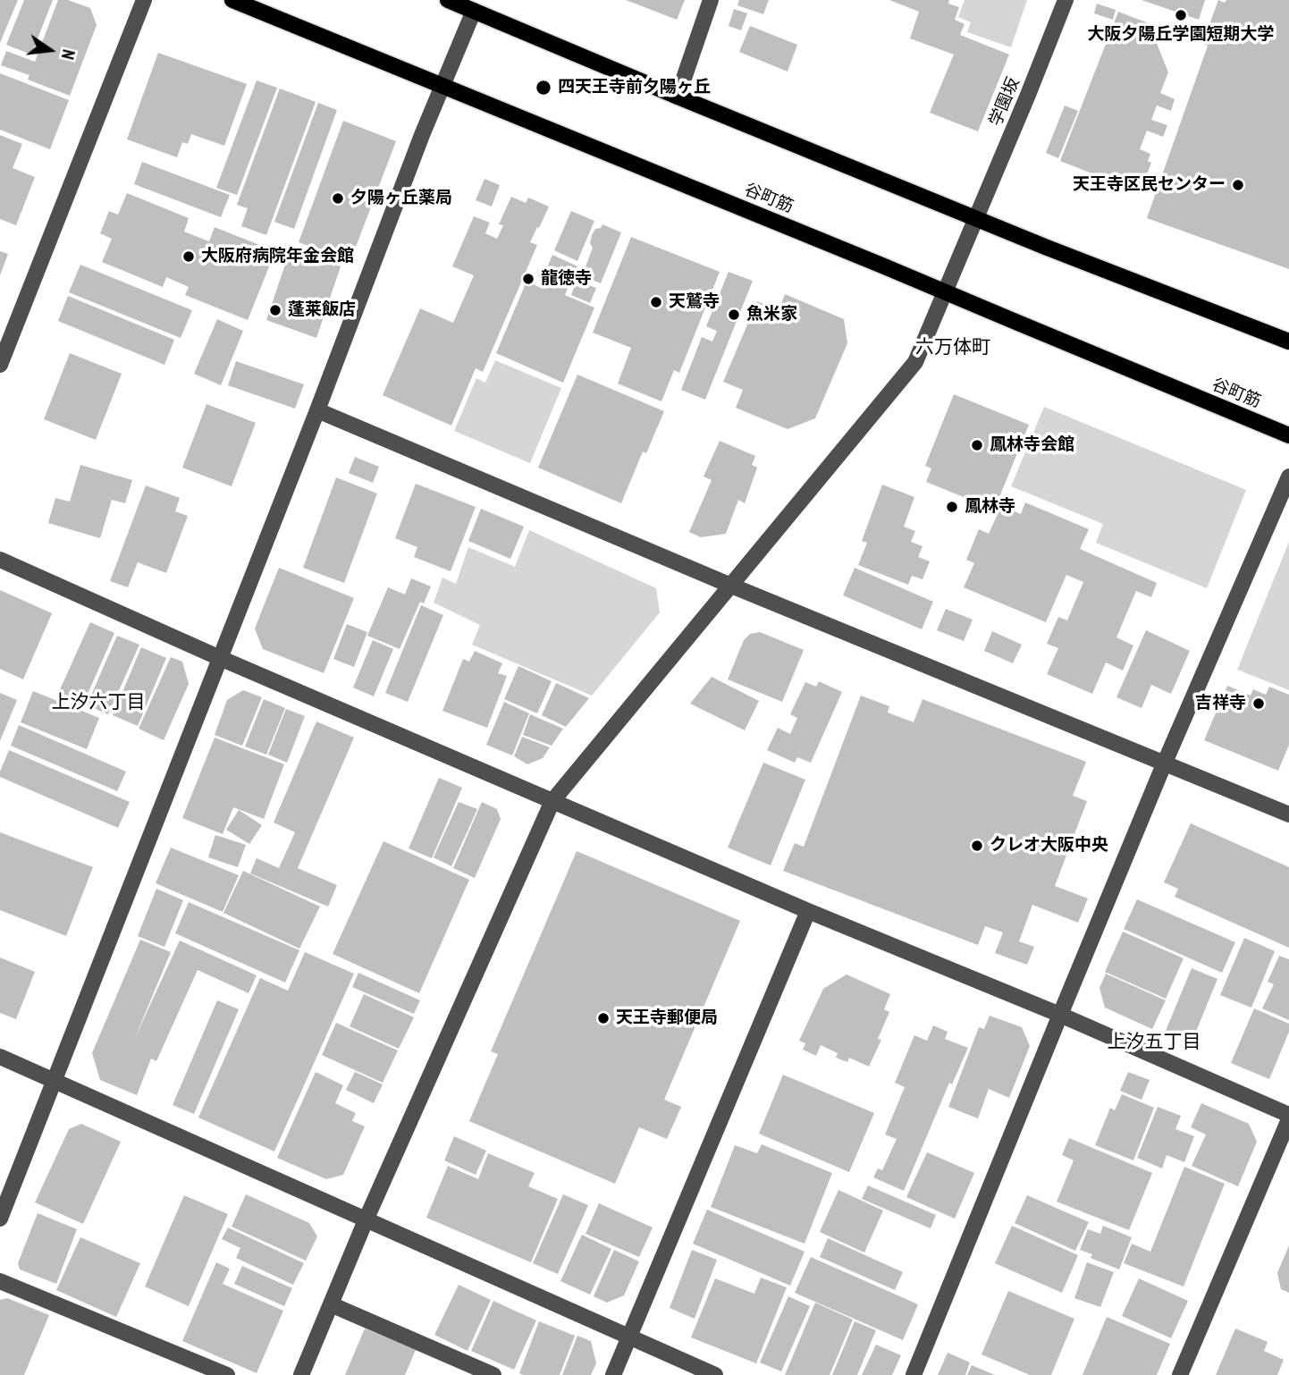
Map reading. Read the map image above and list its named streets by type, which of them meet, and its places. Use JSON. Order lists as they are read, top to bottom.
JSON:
{
  "streets": {
    "main road": ["谷町筋"],
    "street": ["学園坂"]
  },
  "crossings": [
    ["学園坂", "谷町筋"]
  ],
  "districts": ["六万体町", "上汐六丁目", "上汐五丁目"],
  "places": [
    "大阪夕陽丘学園短期大学",
    "四天王寺前夕陽ヶ丘",
    "天王寺区民センター",
    "夕陽ヶ丘薬局",
    "大阪府病院年金会館",
    "龍徳寺",
    "天鷲寺",
    "蓬莱飯店",
    "魚米家",
    "鳳林寺会館",
    "鳳林寺",
    "吉祥寺",
    "クレオ大阪中央",
    "天王寺郵便局"
  ],
  "north": "right"
}
